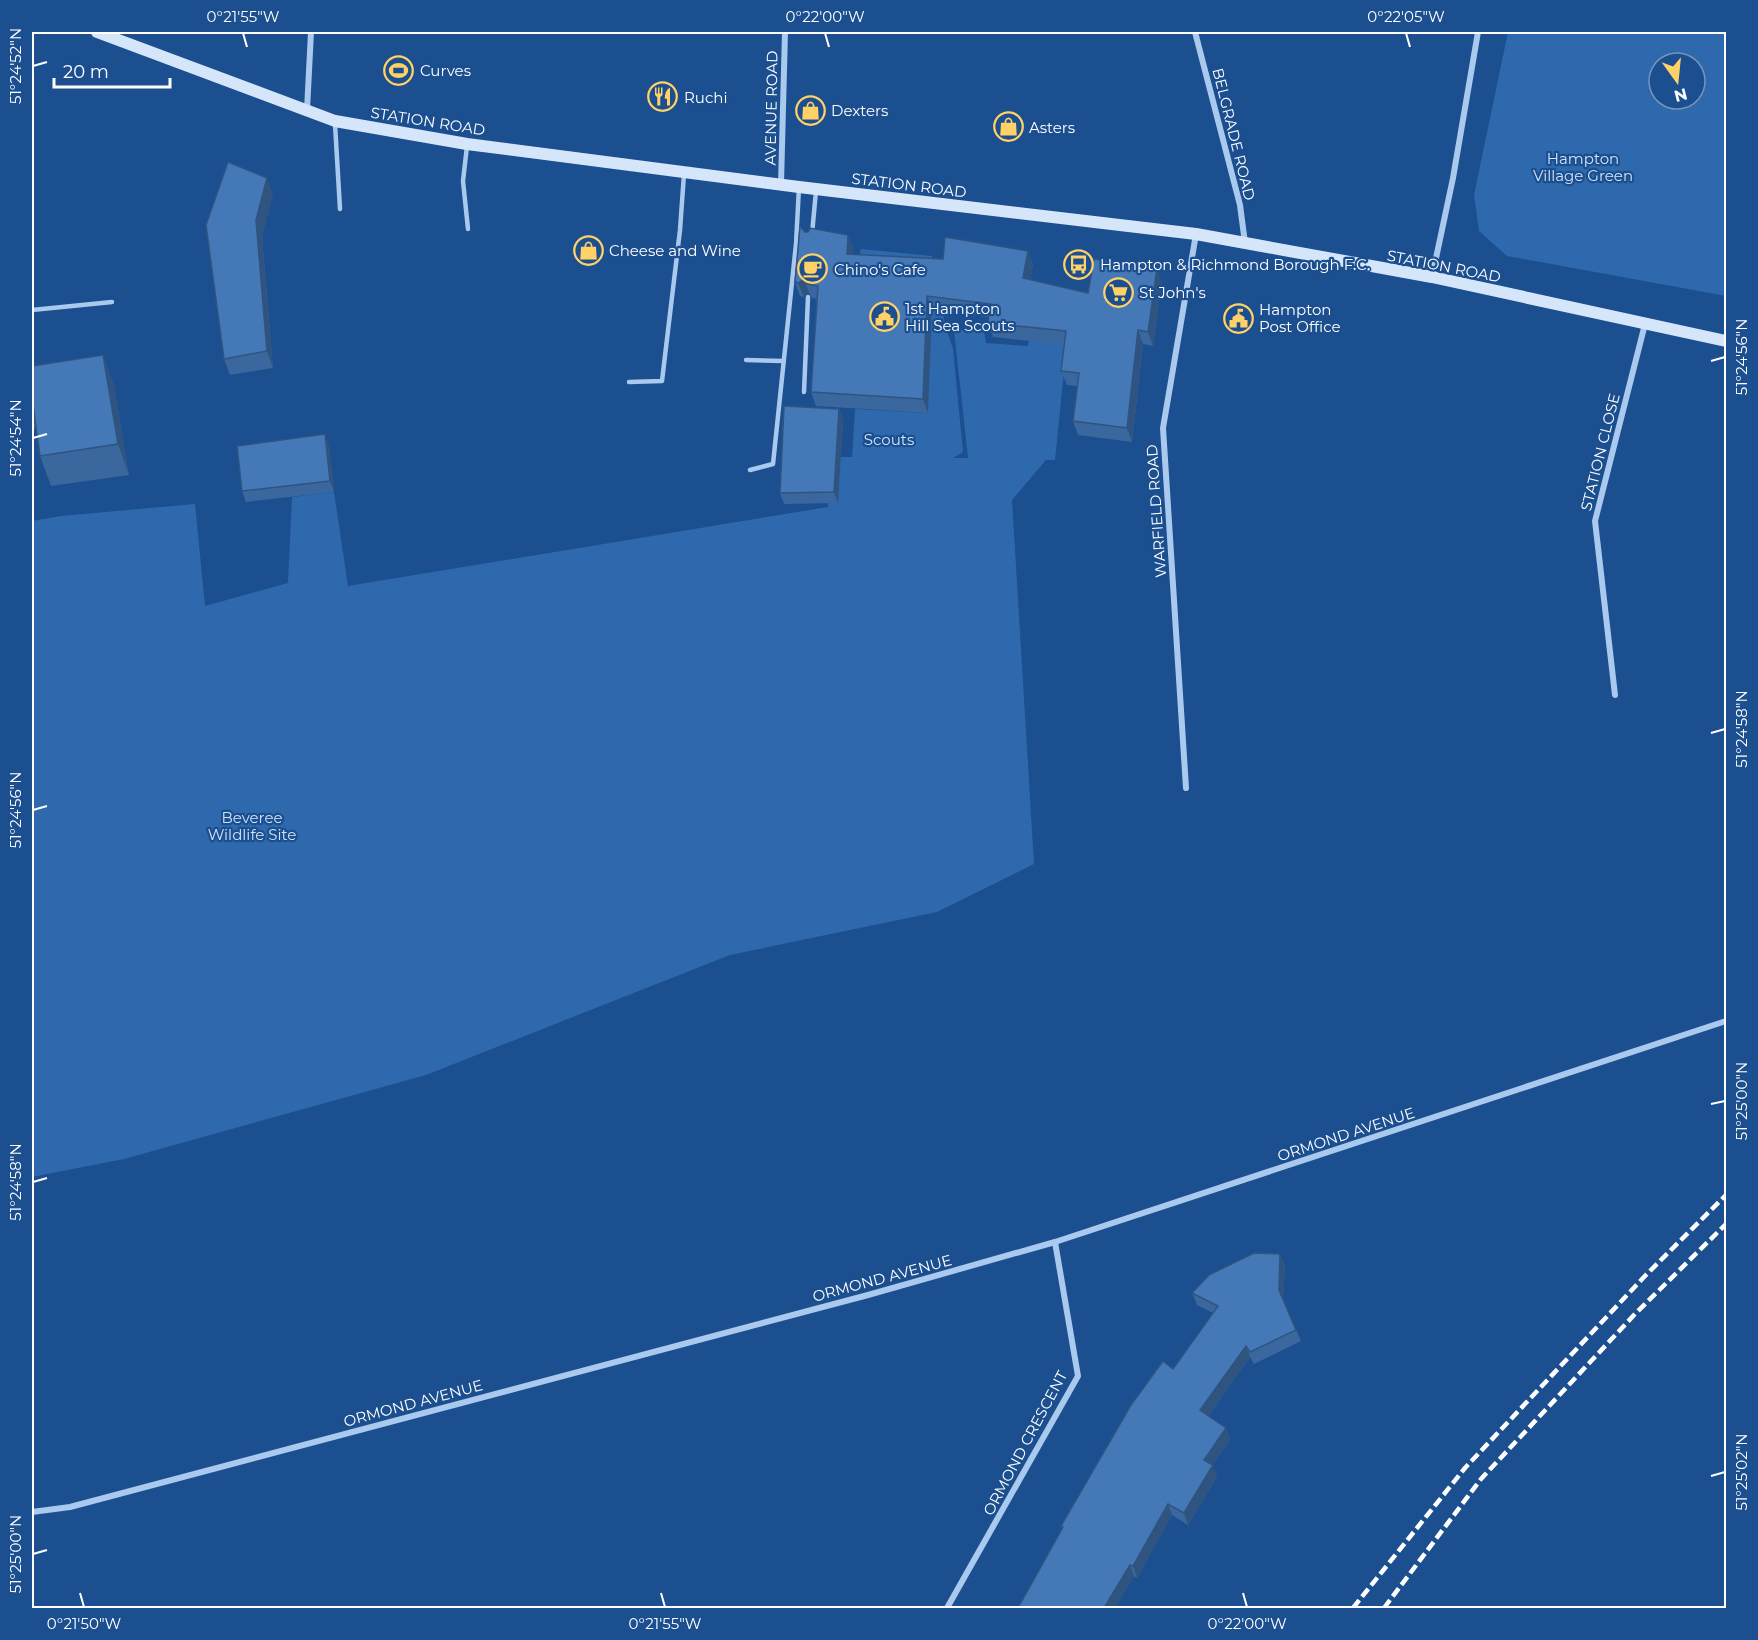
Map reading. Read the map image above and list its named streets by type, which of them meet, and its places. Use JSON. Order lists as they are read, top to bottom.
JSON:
{
  "streets": {
    "street": [
      "AVENUE ROAD",
      "STATION ROAD",
      "BELGRADE ROAD",
      "STATION CLOSE",
      "WARFIELD ROAD",
      "ORMOND AVENUE",
      "ORMOND CRESCENT"
    ]
  },
  "crossings": [
    ["AVENUE ROAD", "STATION ROAD"],
    ["STATION ROAD", "BELGRADE ROAD"],
    ["STATION ROAD", "STATION CLOSE"],
    ["STATION ROAD", "WARFIELD ROAD"],
    ["ORMOND AVENUE", "ORMOND CRESCENT"]
  ],
  "parks": ["Hampton Village Green", "Scouts", "Beveree Wildlife Site"],
  "places": {
    "sports": ["Curves"],
    "restaurant": ["Ruchi"],
    "shop": ["Dexters", "Asters", "Cheese and Wine"],
    "bus stop": ["Hampton & Richmond Borough F.C."],
    "cafe": ["Chino's Cafe"],
    "supermarket": ["St John's"],
    "public building": ["1st Hampton Hill Sea Scouts", "Hampton Post Office"]
  },
  "scale_bar": "20 m",
  "north": "bottom",
  "coordinates": [
    "0°21'55\"W",
    "0°22'00\"W",
    "0°22'05\"W",
    "51°24'52\"N",
    "51°24'56\"N",
    "51°24'54\"N",
    "51°24'58\"N",
    "51°25'00\"N",
    "51°25'02\"N",
    "0°21'50\"W"
  ]
}
